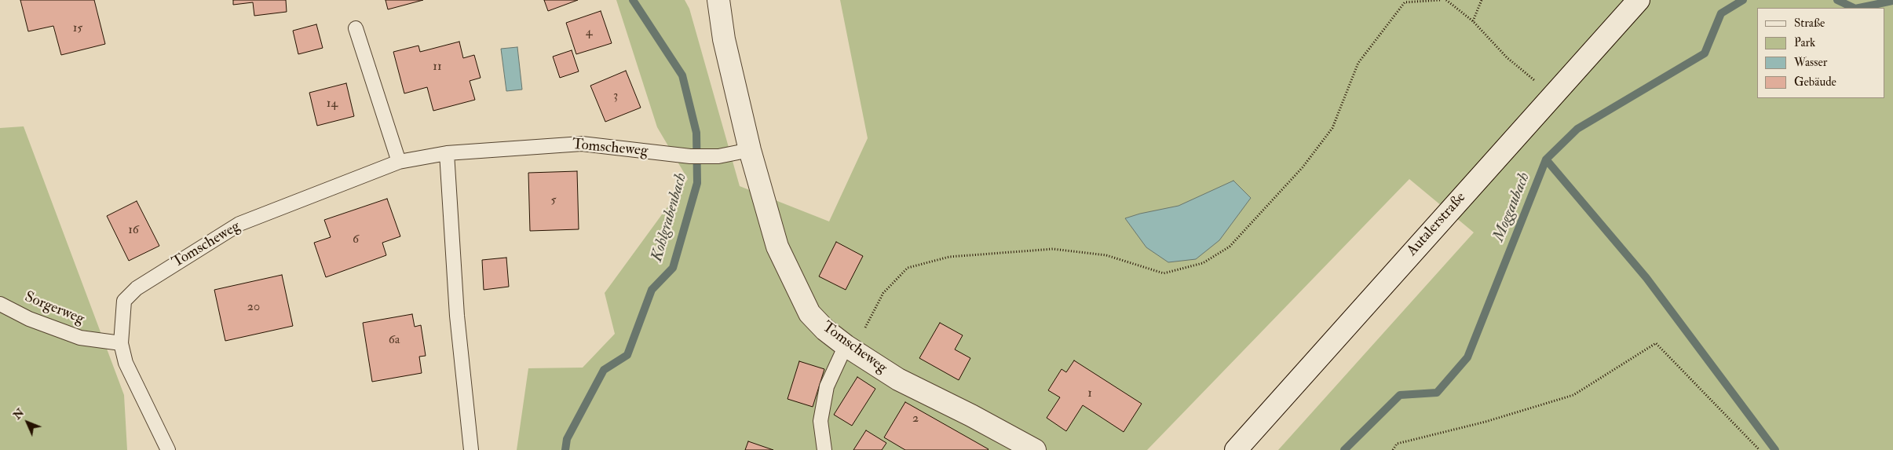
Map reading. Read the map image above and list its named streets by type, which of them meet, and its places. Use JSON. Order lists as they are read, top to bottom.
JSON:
{
  "streets": {
    "main road": ["Tomscheweg", "Autalerstraße"],
    "lane": ["Sorgerweg"]
  },
  "crossings": [
    ["Tomscheweg", "Sorgerweg"]
  ],
  "water": ["Moggaubach", "Kohlgrabenbach"],
  "house_numbers": [
    "15",
    "4",
    "11",
    "3",
    "14",
    "5",
    "16",
    "6",
    "20",
    "6a",
    "1",
    "2"
  ],
  "legend": [
    "Straße",
    "Park",
    "Wasser",
    "Gebäude"
  ],
  "north": "top left"
}
